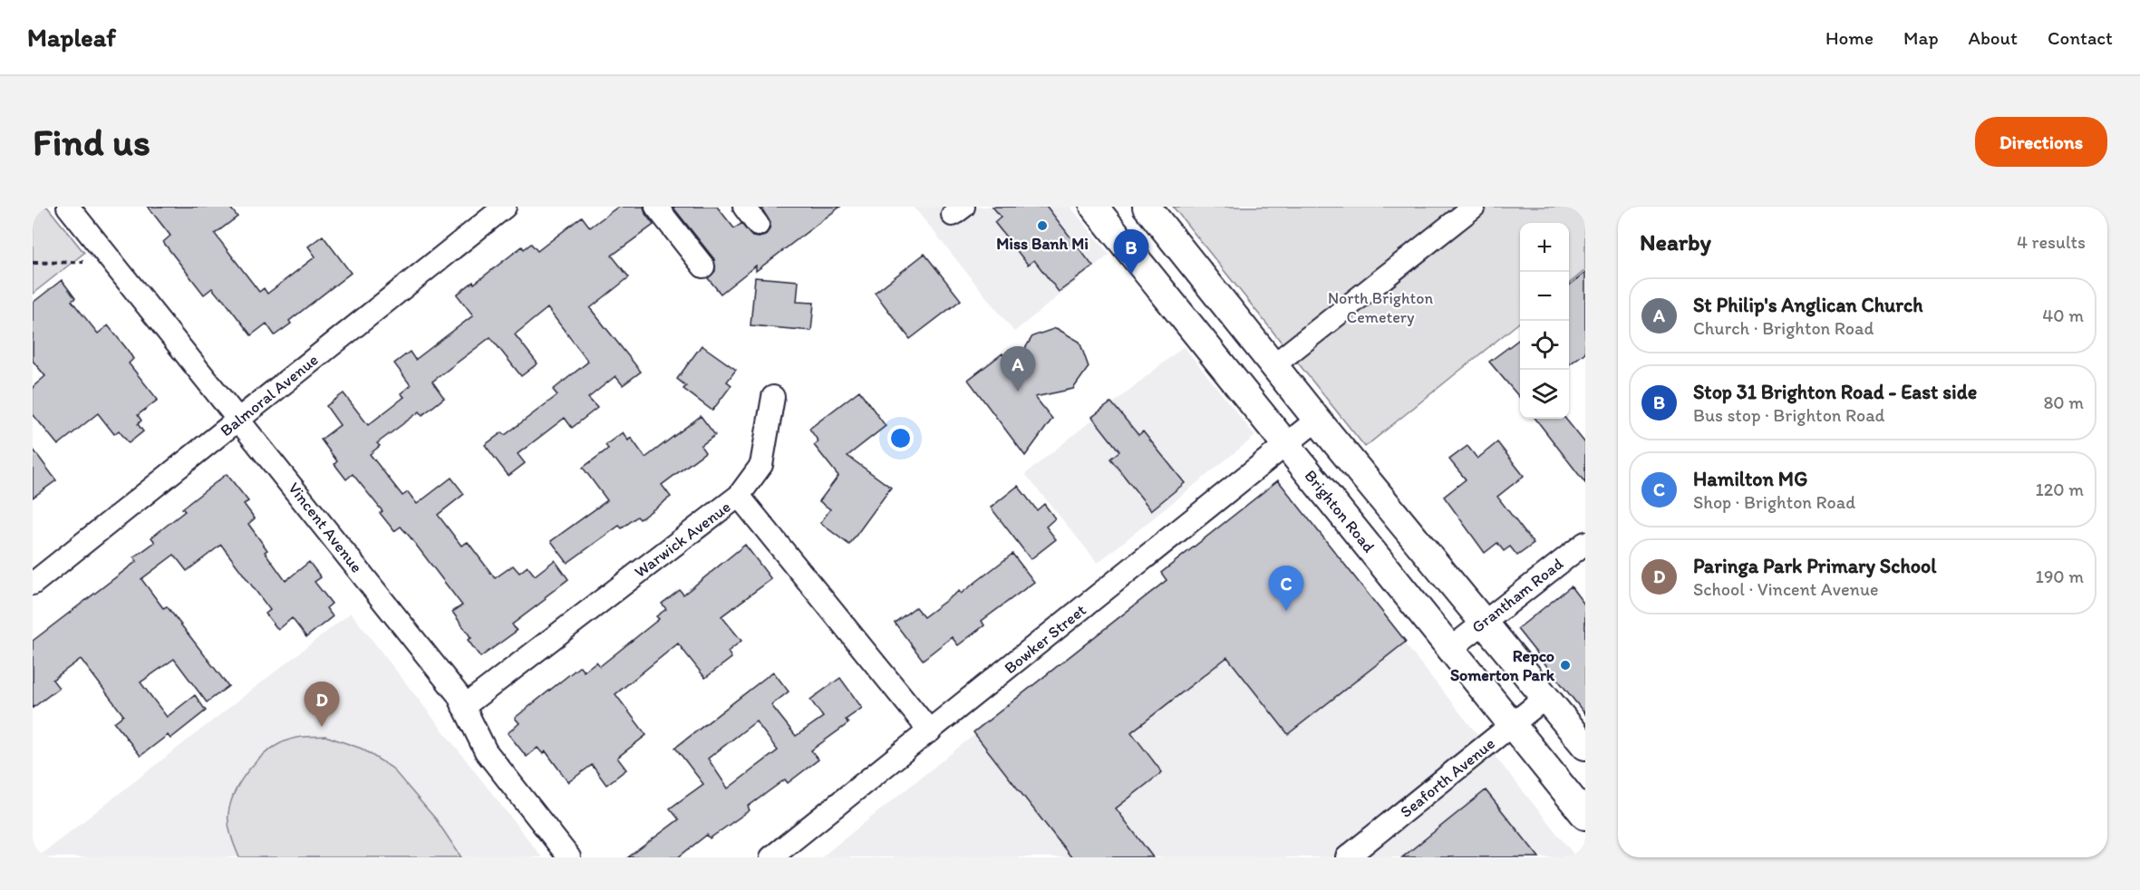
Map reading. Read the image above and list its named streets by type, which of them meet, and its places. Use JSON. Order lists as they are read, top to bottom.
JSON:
{
  "streets": {
    "main road": ["Brighton Road"],
    "street": [
      "Balmoral Avenue",
      "Vincent Avenue",
      "Warwick Avenue",
      "Grantham Road",
      "Bowker Street",
      "Seaforth Avenue"
    ]
  },
  "crossings": [
    ["Balmoral Avenue", "Vincent Avenue"],
    ["Brighton Road", "Grantham Road"],
    ["Brighton Road", "Bowker Street"],
    ["Brighton Road", "Seaforth Avenue"],
    ["Vincent Avenue", "Warwick Avenue"],
    ["Warwick Avenue", "Bowker Street"]
  ],
  "parks": ["North Brighton Cemetery"],
  "places": ["Miss Banh Mi", "Repco Somerton Park"],
  "page": {
    "header": "Mapleaf",
    "nav": [
      "Home",
      "Map",
      "About",
      "Contact"
    ],
    "buttons": "Directions",
    "title": "Find us",
    "heading": ["Nearby", "4 results"],
    "map_buttons": ["+", "−"],
    "pins": [
      "B",
      "A",
      "C",
      "D"
    ],
    "list": [
      {
        "mark": "A",
        "name": "St Philip's Anglican Church",
        "note": "Church · Brighton Road",
        "value": "40 m"
      },
      {
        "mark": "B",
        "name": "Stop 31 Brighton Road - East side",
        "note": "Bus stop · Brighton Road",
        "value": "80 m"
      },
      {
        "mark": "C",
        "name": "Hamilton MG",
        "note": "Shop · Brighton Road",
        "value": "120 m"
      },
      {
        "mark": "D",
        "name": "Paringa Park Primary School",
        "note": "School · Vincent Avenue",
        "value": "190 m"
      }
    ]
  }
}
